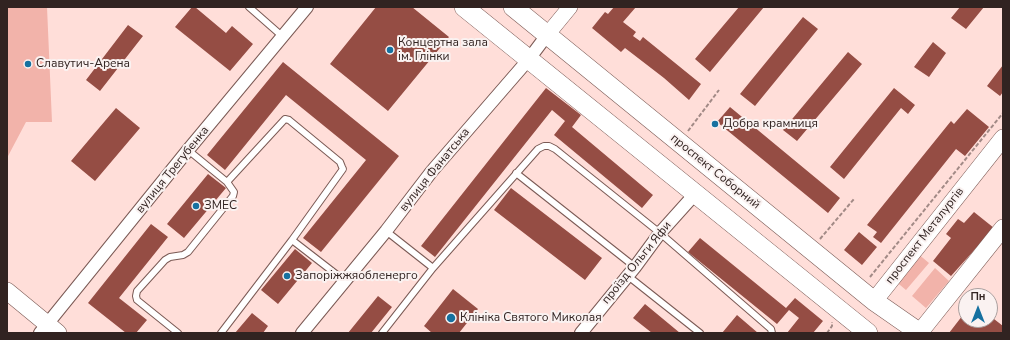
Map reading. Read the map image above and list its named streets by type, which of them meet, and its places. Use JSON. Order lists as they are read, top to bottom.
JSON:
{
  "streets": {
    "main road": ["проспект Соборний", "проспект Металургів"],
    "street": ["вулиця Трегубенка", "вулиця Фанатська", "проїзд Ольги Яфи"]
  },
  "crossings": [
    ["вулиця Фанатська", "проспект Соборний"],
    ["проспект Соборний", "проспект Металургів"]
  ],
  "places": [
    "Концертна зала ім. Глінки",
    "Славутич-Арена",
    "Добра крамниця",
    "ЗМЕС",
    "Запоріжжяобленерго",
    "Клініка Святого Миколая"
  ],
  "north": "top"
}
